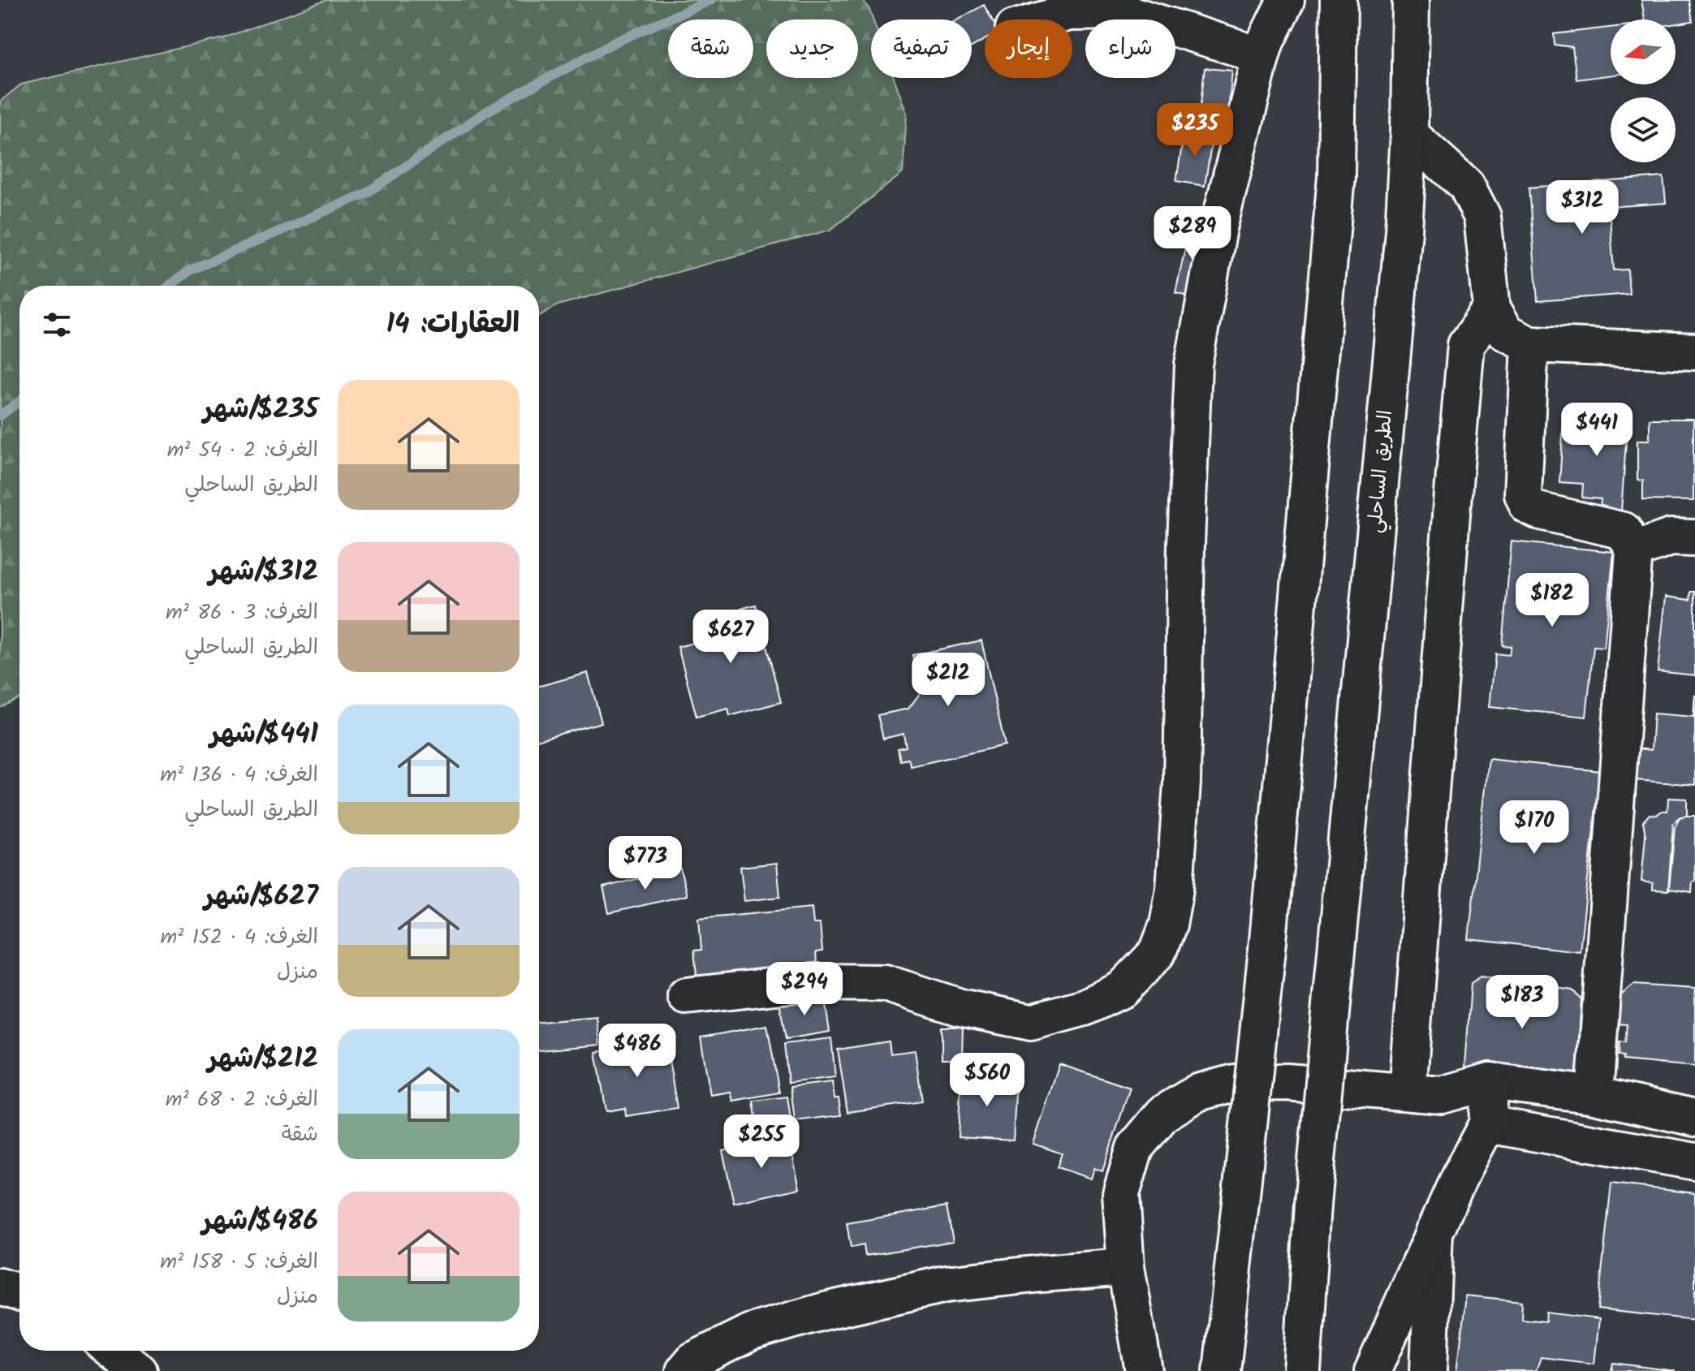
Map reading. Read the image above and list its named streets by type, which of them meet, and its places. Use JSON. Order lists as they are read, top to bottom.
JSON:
{
  "streets": {
    "main road": ["الطريق الساحلي"]
  },
  "north": "left",
  "page": {
    "chip": [
      "شراء",
      "إيجار",
      "تصفية",
      "جديد",
      "شقة"
    ],
    "price": [
      "$235",
      "$312",
      "$289",
      "$441",
      "$182",
      "$627",
      "$212",
      "$170",
      "$773",
      "$294",
      "$183",
      "$486",
      "$560",
      "$255"
    ],
    "heading": "العقارات: 14",
    "list": [
      {
        "name": "$235/شهر",
        "note": "الغرف: 2 · 54 m² · الطريق الساحلي"
      },
      {
        "name": "$312/شهر",
        "note": "الغرف: 3 · 86 m² · الطريق الساحلي"
      },
      {
        "name": "$441/شهر",
        "note": "الغرف: 4 · 136 m² · الطريق الساحلي"
      },
      {
        "name": "$627/شهر",
        "note": "الغرف: 4 · 152 m² · منزل"
      },
      {
        "name": "$212/شهر",
        "note": "الغرف: 2 · 68 m² · شقة"
      },
      {
        "name": "$486/شهر",
        "note": "الغرف: 5 · 158 m² · منزل"
      }
    ]
  }
}
